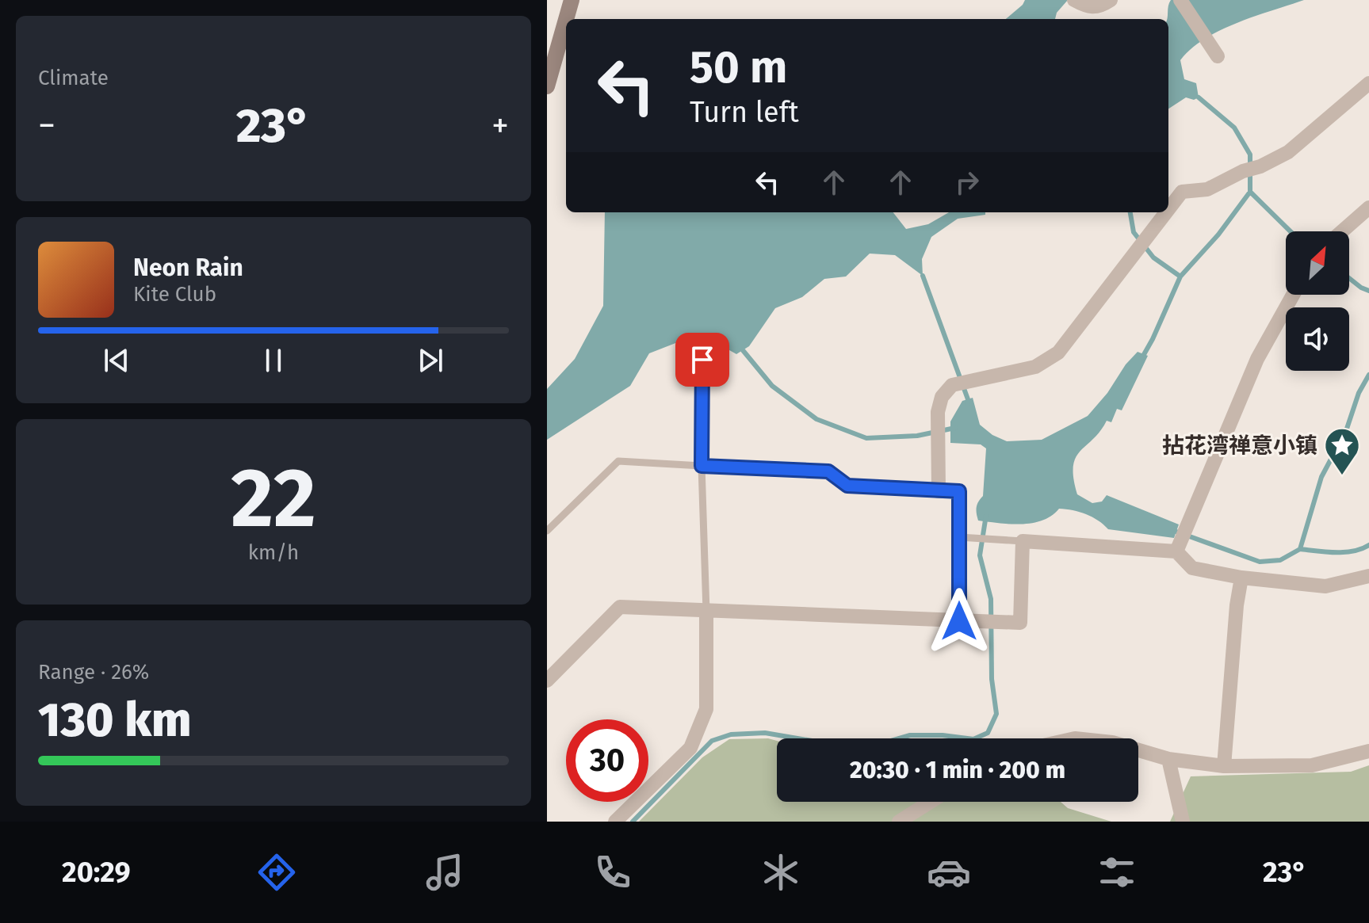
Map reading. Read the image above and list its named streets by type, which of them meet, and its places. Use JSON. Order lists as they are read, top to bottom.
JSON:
{
  "places": {
    "place": ["拈花湾禅意小镇"]
  },
  "north": "top right",
  "page": {
    "tile": [
      "Climate",
      ["22", "km/h"],
      ["Range · 26%", "130 km"]
    ],
    "turn": ["50 m", "Turn left"],
    "heat": ["−", "23°", "+"],
    "song": ["Neon Rain", "Kite Club"],
    "limit": "30",
    "trip": "20:30 · 1 min · 200 m",
    "tabs": ["20:29", "23°"]
  }
}
